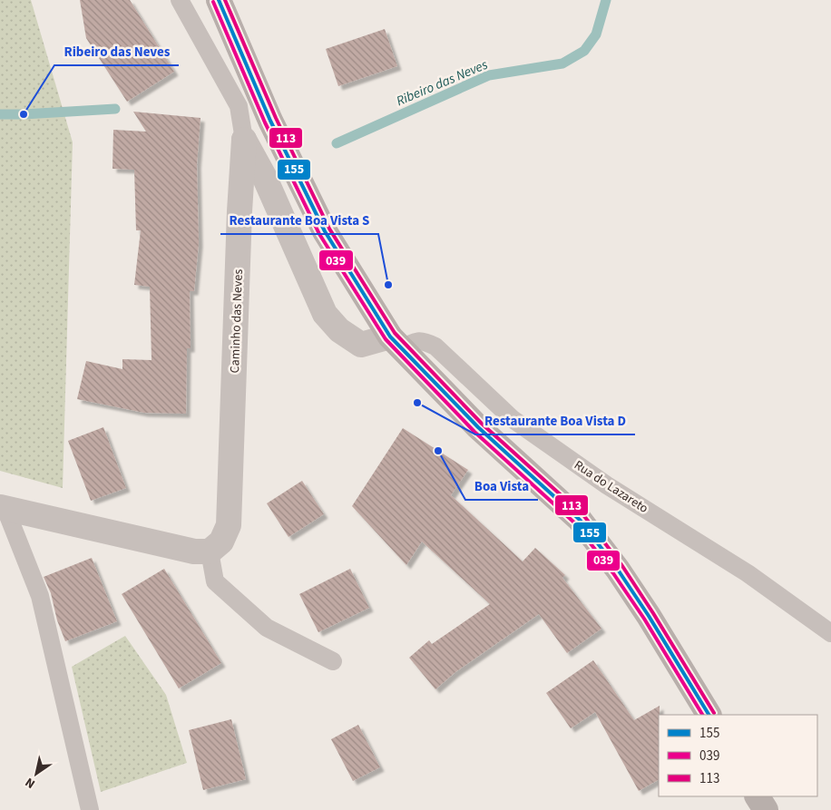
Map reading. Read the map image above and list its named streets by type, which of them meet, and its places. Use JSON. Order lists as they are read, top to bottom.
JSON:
{
  "streets": {
    "street": ["Caminho das Neves"],
    "lane": ["Rua do Lazareto"]
  },
  "water": ["Ribeiro das Neves"],
  "places": [
    "Ribeiro das Neves",
    "Restaurante Boa Vista S",
    "Restaurante Boa Vista D",
    "Boa Vista"
  ],
  "lines": ["transit line 155", "transit line 113", "transit line 039"],
  "legend": ["155", "039", "113"],
  "north": "bottom left"
}
